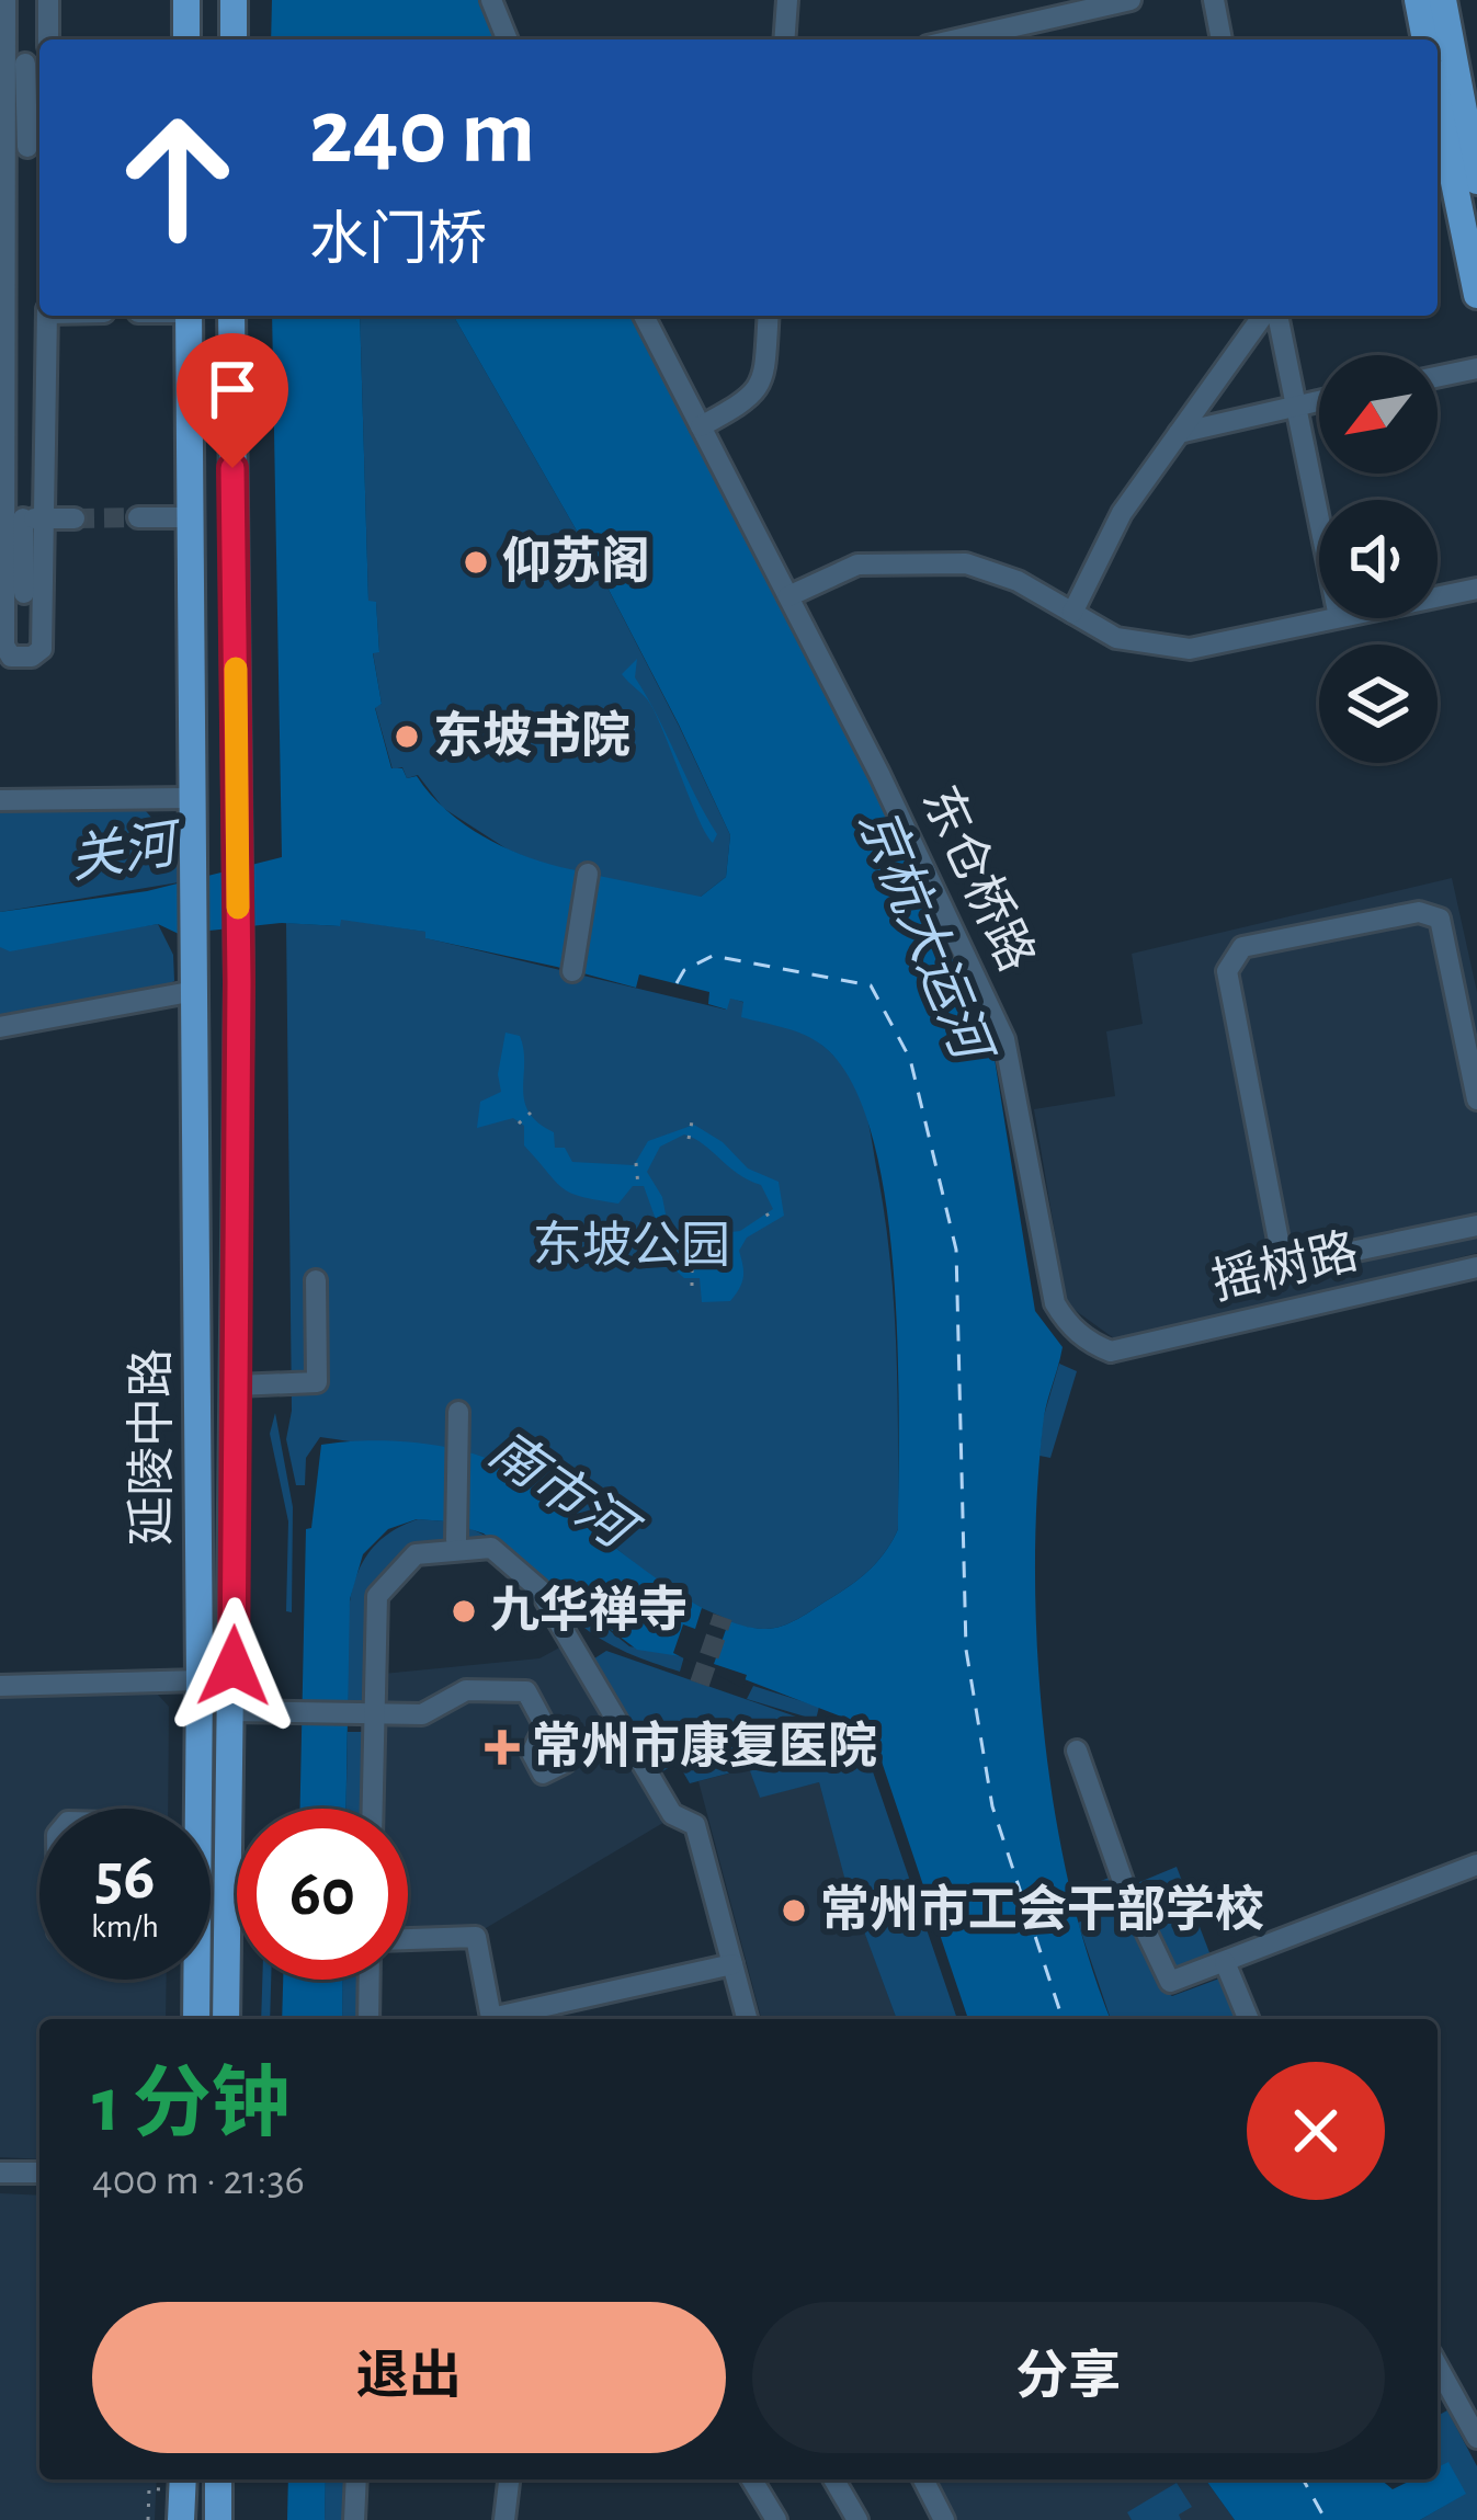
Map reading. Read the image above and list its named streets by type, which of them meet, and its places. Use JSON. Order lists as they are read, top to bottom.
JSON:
{
  "streets": {
    "main road": ["延陵中路"],
    "street": ["东仓桥路", "摇树路"]
  },
  "crossings": [
    ["东仓桥路", "摇树路"]
  ],
  "water": ["关河", "京杭大运河", "南市河"],
  "parks": ["东坡公园"],
  "places": {
    "other": [
      "仰苏阁",
      "东坡书院",
      "九华禅寺",
      "常州市工会干部学校"
    ],
    "health": ["常州市康复医院"]
  },
  "north": "bottom left",
  "page": {
    "turn": ["240 m", "水门桥"],
    "speed": "56 km/h",
    "limit": "60",
    "heading": ["1 分钟", "400 m · 21:36"],
    "buttons": ["退出", "分享"]
  }
}
